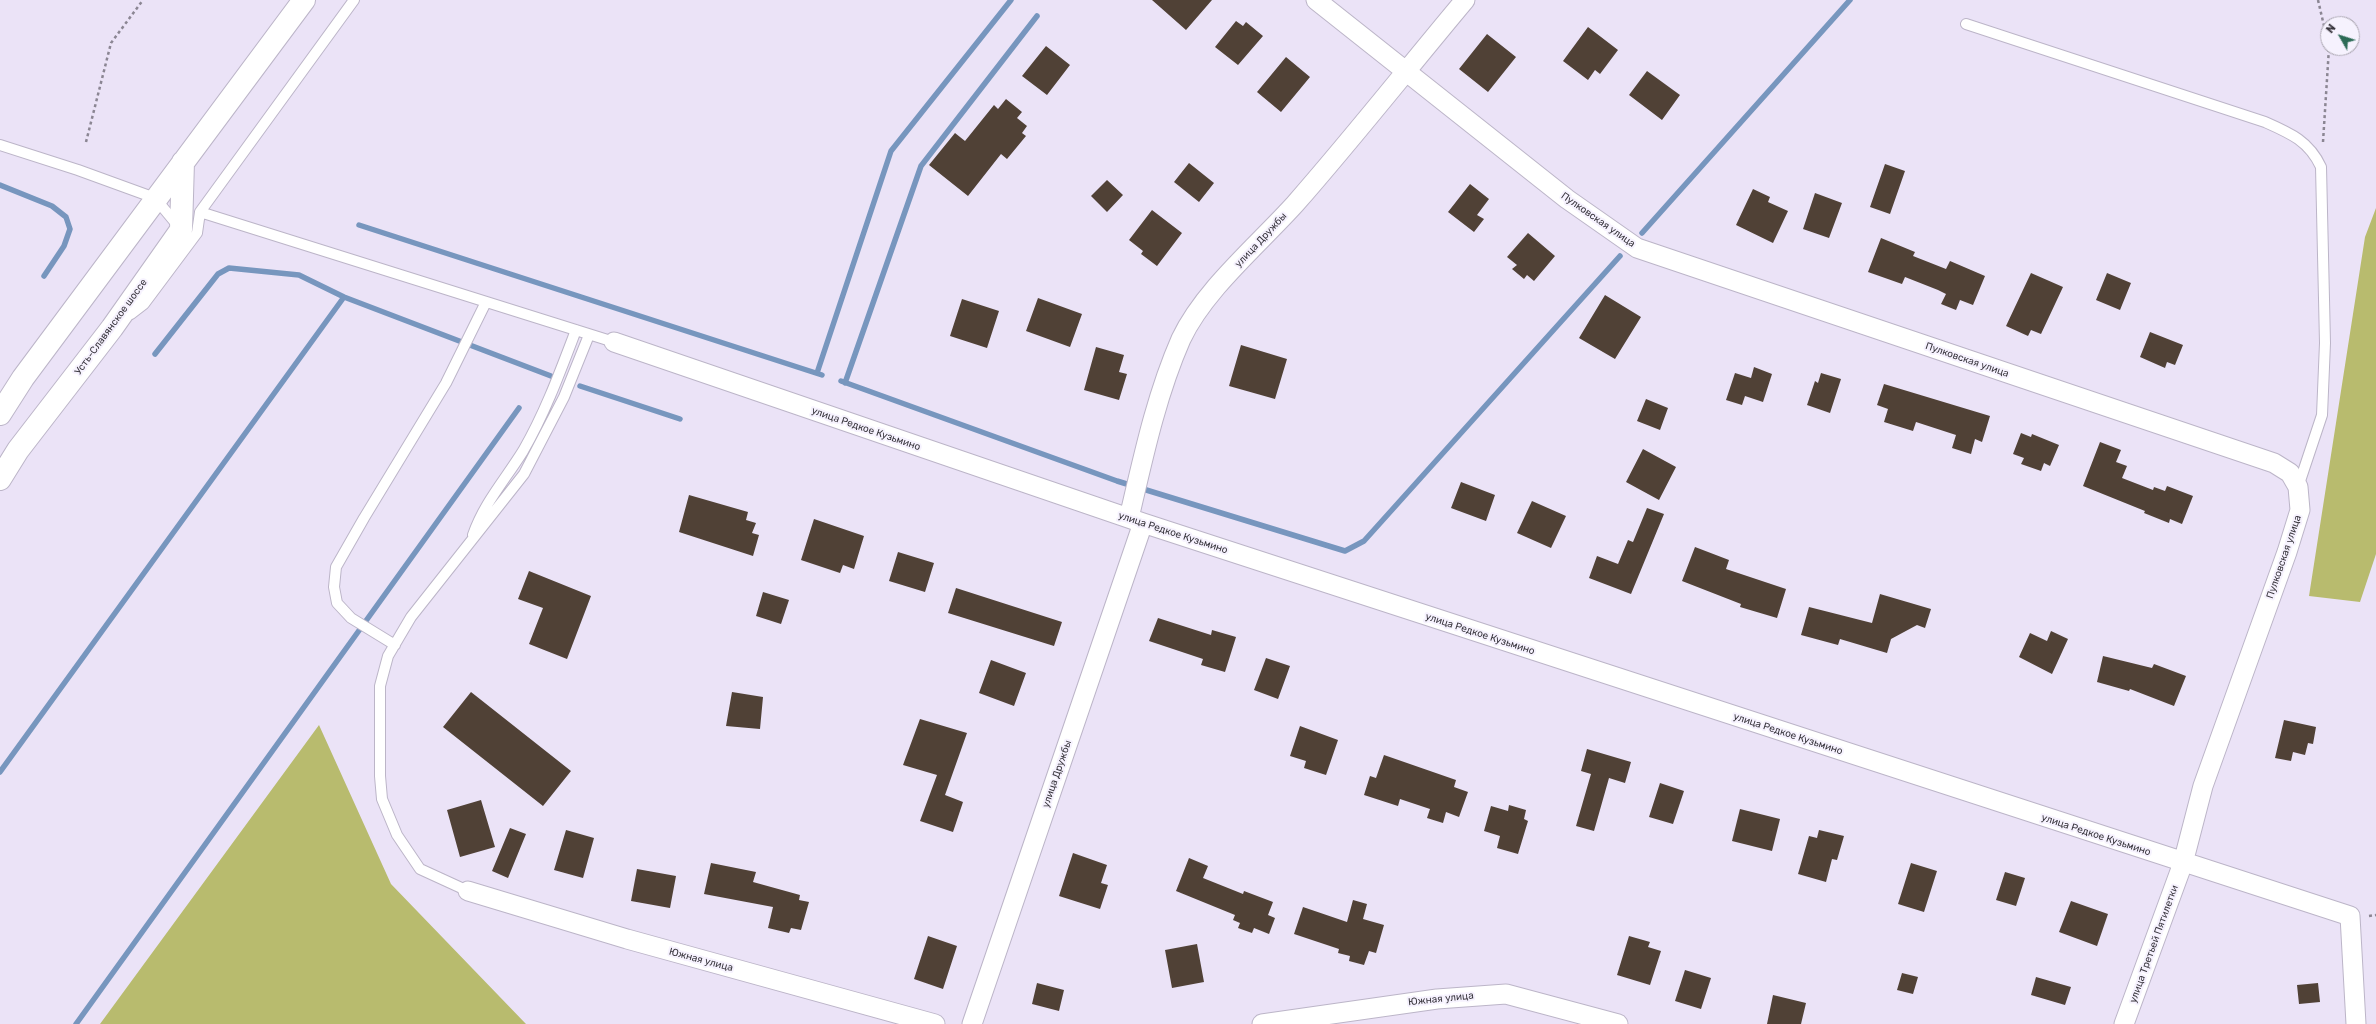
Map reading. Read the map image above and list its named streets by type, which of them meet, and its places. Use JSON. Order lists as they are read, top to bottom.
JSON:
{
  "streets": {
    "street": [
      "Пулковская улица",
      "улица Дружбы",
      "Усть-Славянское шоссе",
      "улица Редкое Кузьмино",
      "улица Третьей Пятилетки",
      "Южная улица"
    ]
  },
  "crossings": [
    ["Пулковская улица", "улица Дружбы"],
    ["Пулковская улица", "улица Редкое Кузьмино"],
    ["Пулковская улица", "улица Третьей Пятилетки"],
    ["улица Дружбы", "улица Редкое Кузьмино"],
    ["улица Редкое Кузьмино", "улица Третьей Пятилетки"]
  ],
  "north": "top left"
}
